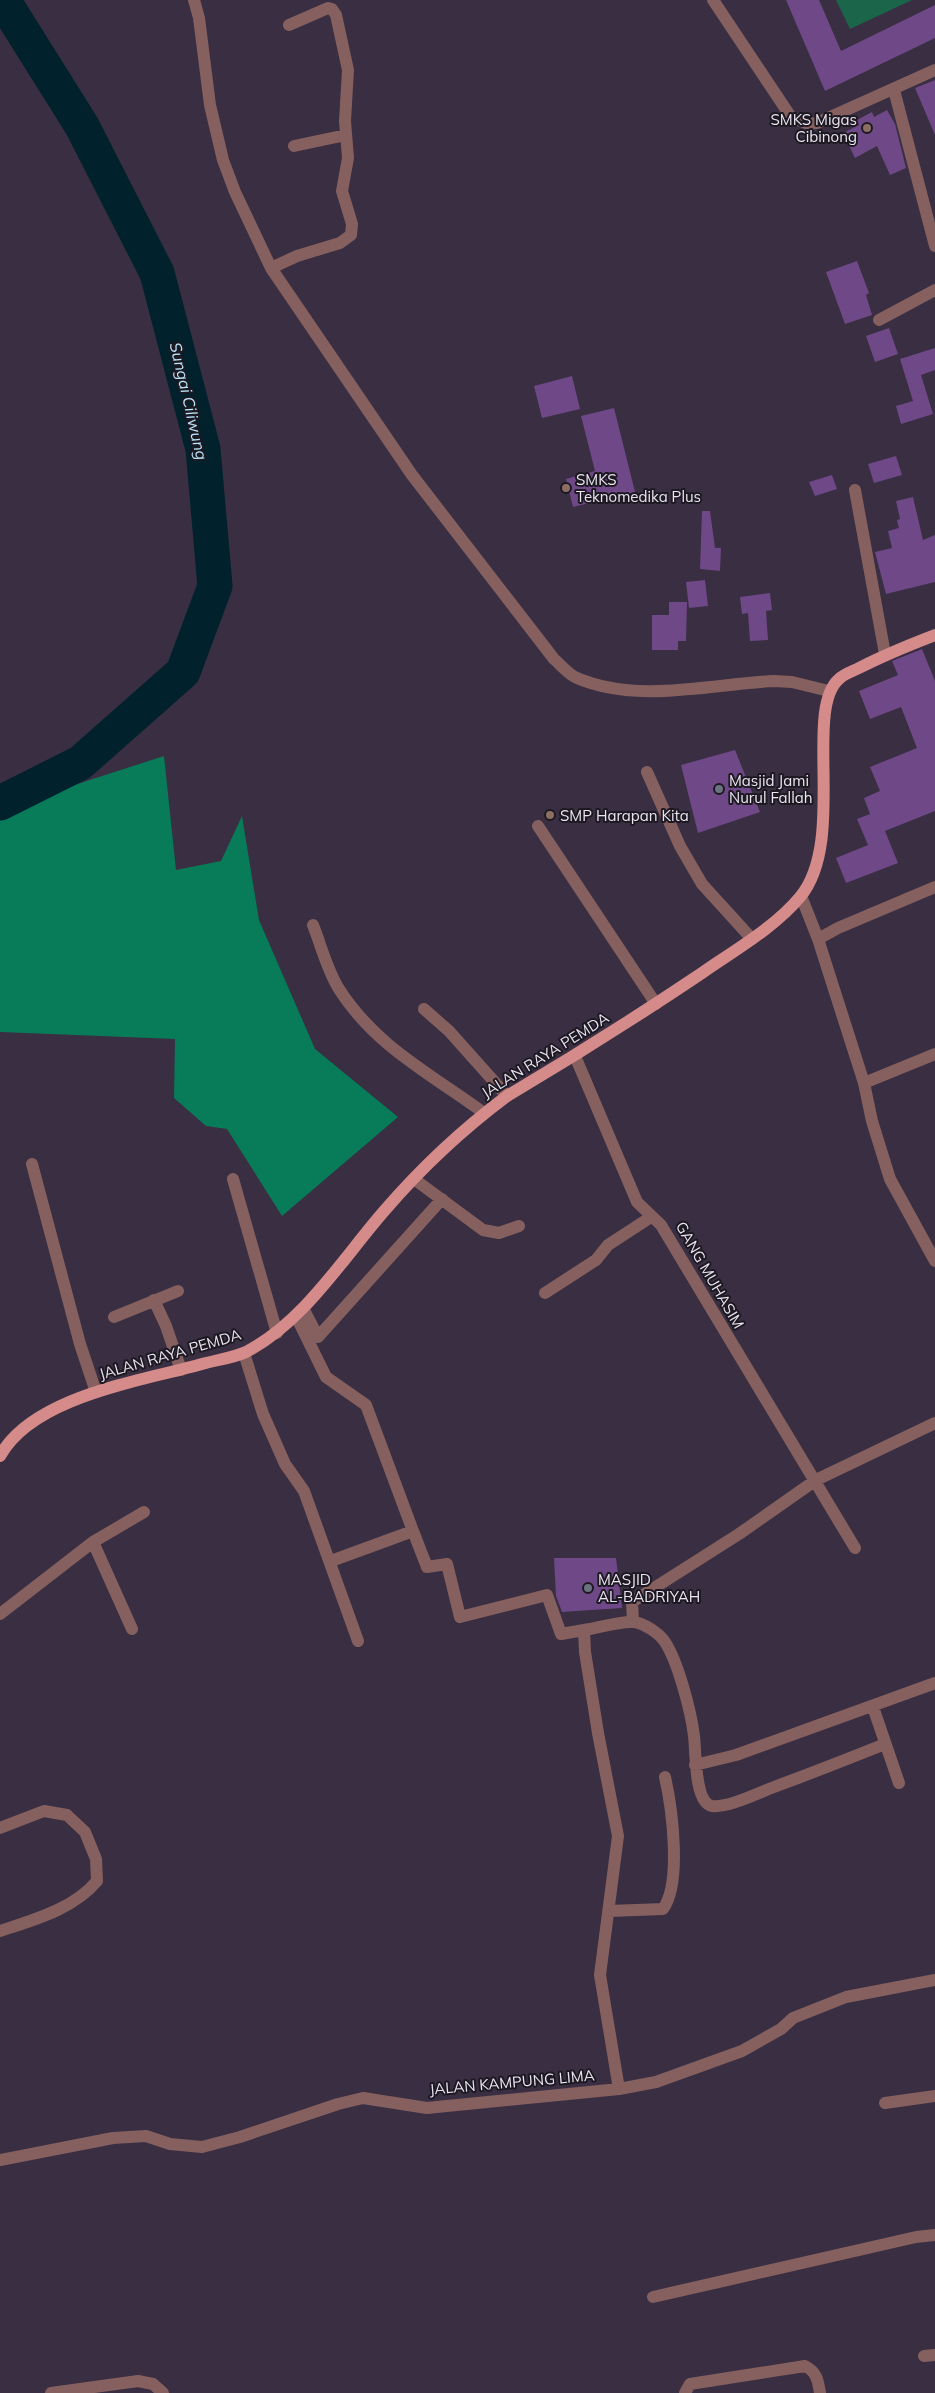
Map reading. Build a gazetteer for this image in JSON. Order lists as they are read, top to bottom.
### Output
{
  "streets": {
    "main road": ["JALAN RAYA PEMDA"],
    "street": ["GANG MUHASIM", "JALAN KAMPUNG LIMA"]
  },
  "crossings": [
    ["JALAN RAYA PEMDA", "GANG MUHASIM"]
  ],
  "water": ["Sungai Ciliwung"],
  "places": [
    "SMKS Migas Cibinong",
    "SMKS Teknomedika Plus",
    "Masjid Jami Nurul Fallah",
    "SMP Harapan Kita",
    "MASJID AL-BADRIYAH"
  ]
}
